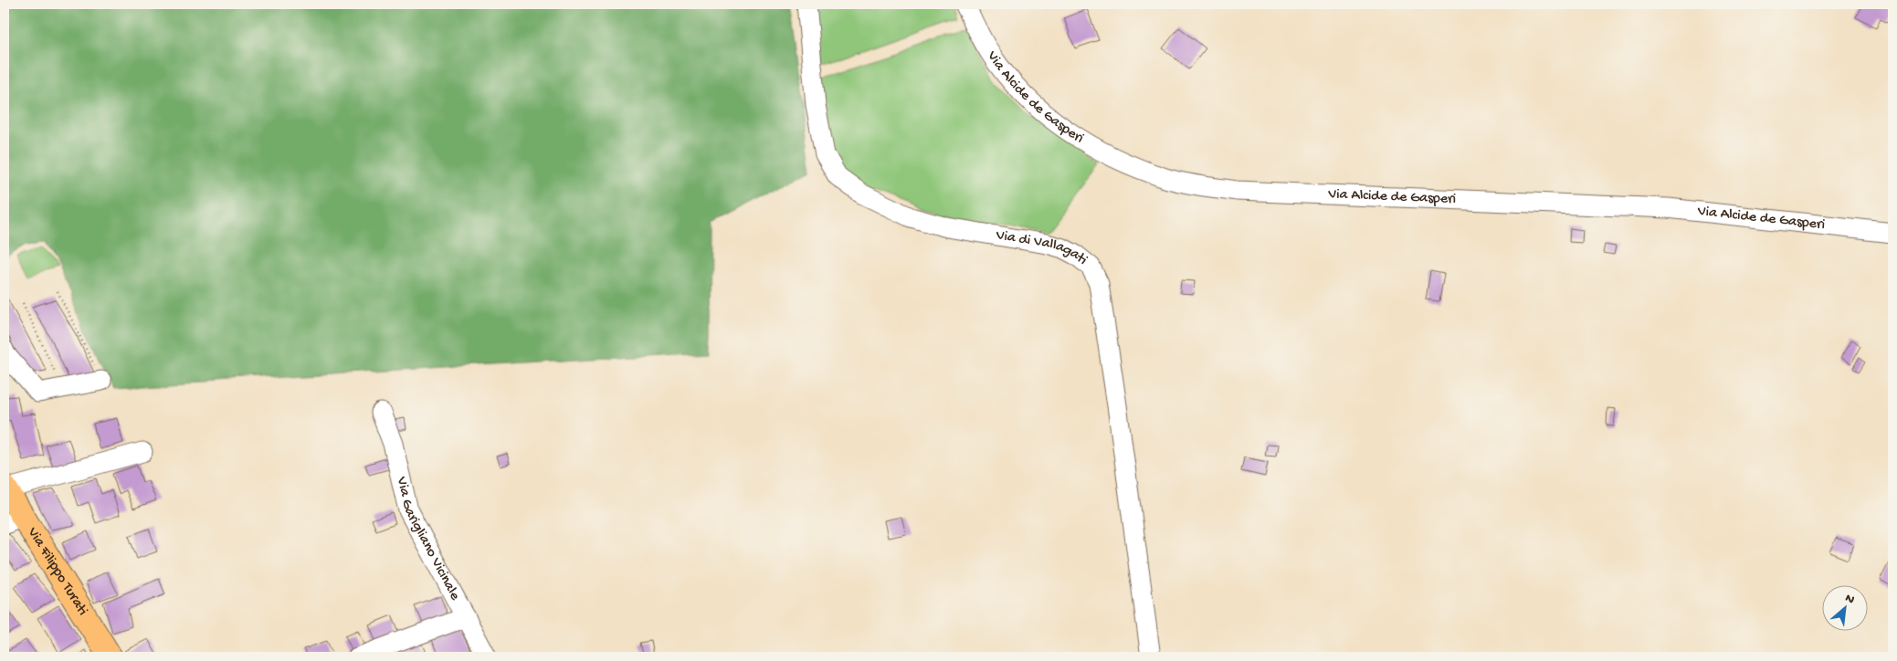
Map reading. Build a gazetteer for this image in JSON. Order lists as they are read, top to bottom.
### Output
{
  "streets": {
    "main road": ["Via Filippo Turati"],
    "street": ["Via Alcide de Gasperi", "Via di Vallagati", "Via Garigliano Vicinale"]
  },
  "north": "top right"
}
